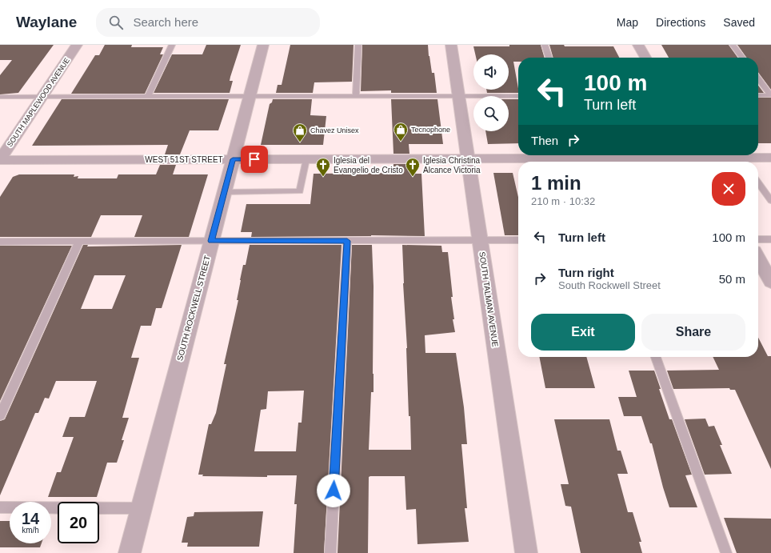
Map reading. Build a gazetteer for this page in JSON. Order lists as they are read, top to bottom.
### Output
{
  "streets": {
    "street": [
      "SOUTH MAPLEWOOD AVENUE",
      "WEST 51ST STREET",
      "SOUTH TALMAN AVENUE",
      "SOUTH ROCKWELL STREET"
    ]
  },
  "crossings": [
    ["SOUTH MAPLEWOOD AVENUE", "WEST 51ST STREET"],
    ["WEST 51ST STREET", "SOUTH TALMAN AVENUE"],
    ["WEST 51ST STREET", "SOUTH ROCKWELL STREET"]
  ],
  "places": {
    "shop": ["Tecnophone", "Chavez Unisex"],
    "church": ["Iglesia del Evangelio de Cristo", "Iglesia Christina Alcance Victoria"]
  },
  "page": {
    "header": "Waylane",
    "search": "Search here",
    "nav": ["Map", "Directions", "Saved"],
    "turn": ["100 m", "Turn left"],
    "then": "Then",
    "heading": ["1 min", "210 m · 10:32"],
    "list": [
      {
        "name": "Turn left",
        "value": "100 m"
      },
      {
        "name": "Turn right",
        "note": "South Rockwell Street",
        "value": "50 m"
      }
    ],
    "buttons": ["Exit", "Share"],
    "speed": "14 km/h",
    "limit": "20"
  }
}
